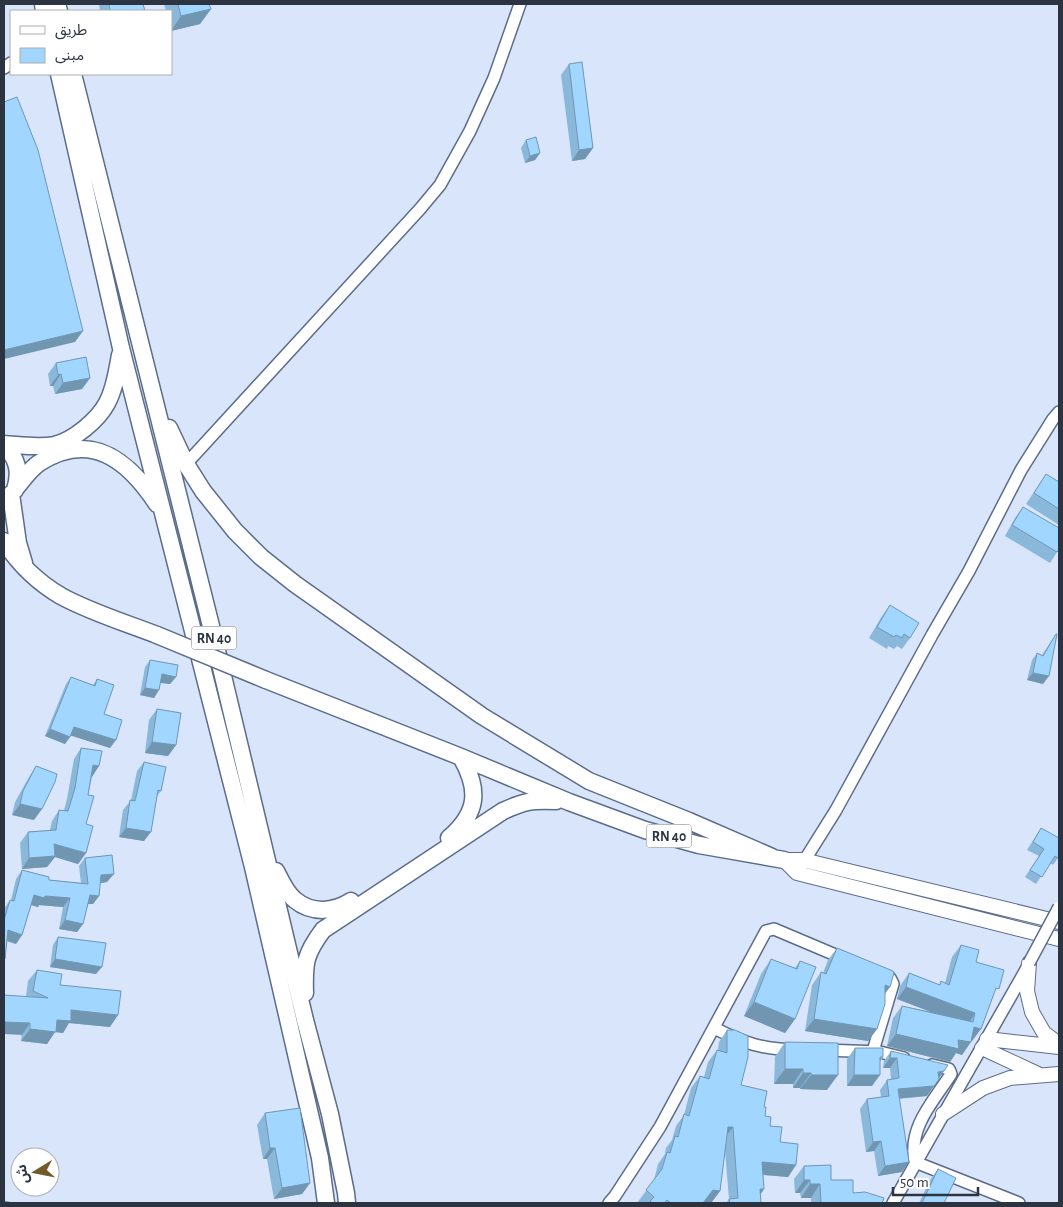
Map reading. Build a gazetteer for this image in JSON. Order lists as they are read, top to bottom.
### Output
{
  "streets": {
    "highway": ["RN 40"]
  },
  "legend": ["طريق", "مبنى"],
  "scale_bar": "50 m",
  "north": "left"
}
